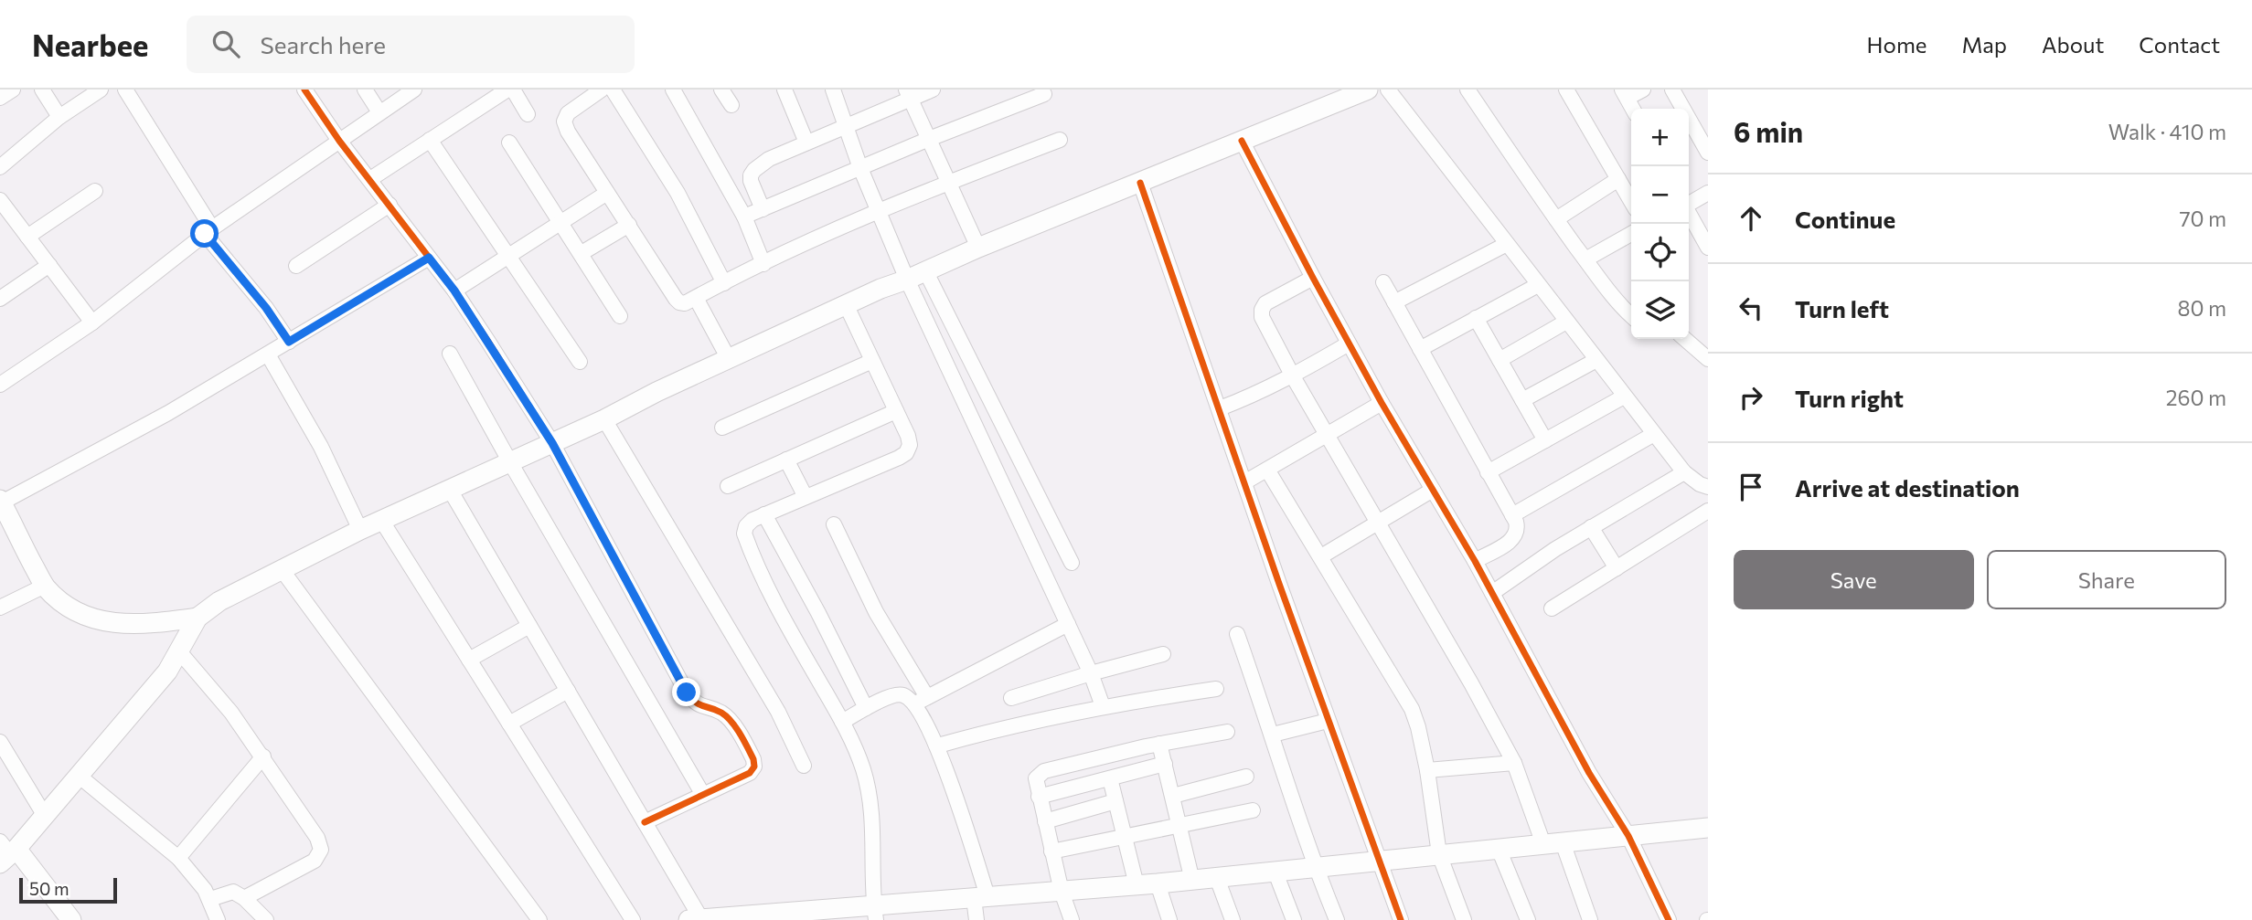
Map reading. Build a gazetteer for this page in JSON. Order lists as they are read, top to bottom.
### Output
{
  "scale_bar": "50 m",
  "page": {
    "header": "Nearbee",
    "search": "Search here",
    "nav": [
      "Home",
      "Map",
      "About",
      "Contact"
    ],
    "heading": ["6 min", "Walk · 410 m"],
    "map_buttons": ["+", "−"],
    "list": [
      ["Continue", "70 m"],
      ["Turn left", "80 m"],
      ["Turn right", "260 m"],
      "Arrive at destination"
    ],
    "buttons": ["Save", "Share"],
    "scale": "50 m"
  }
}
